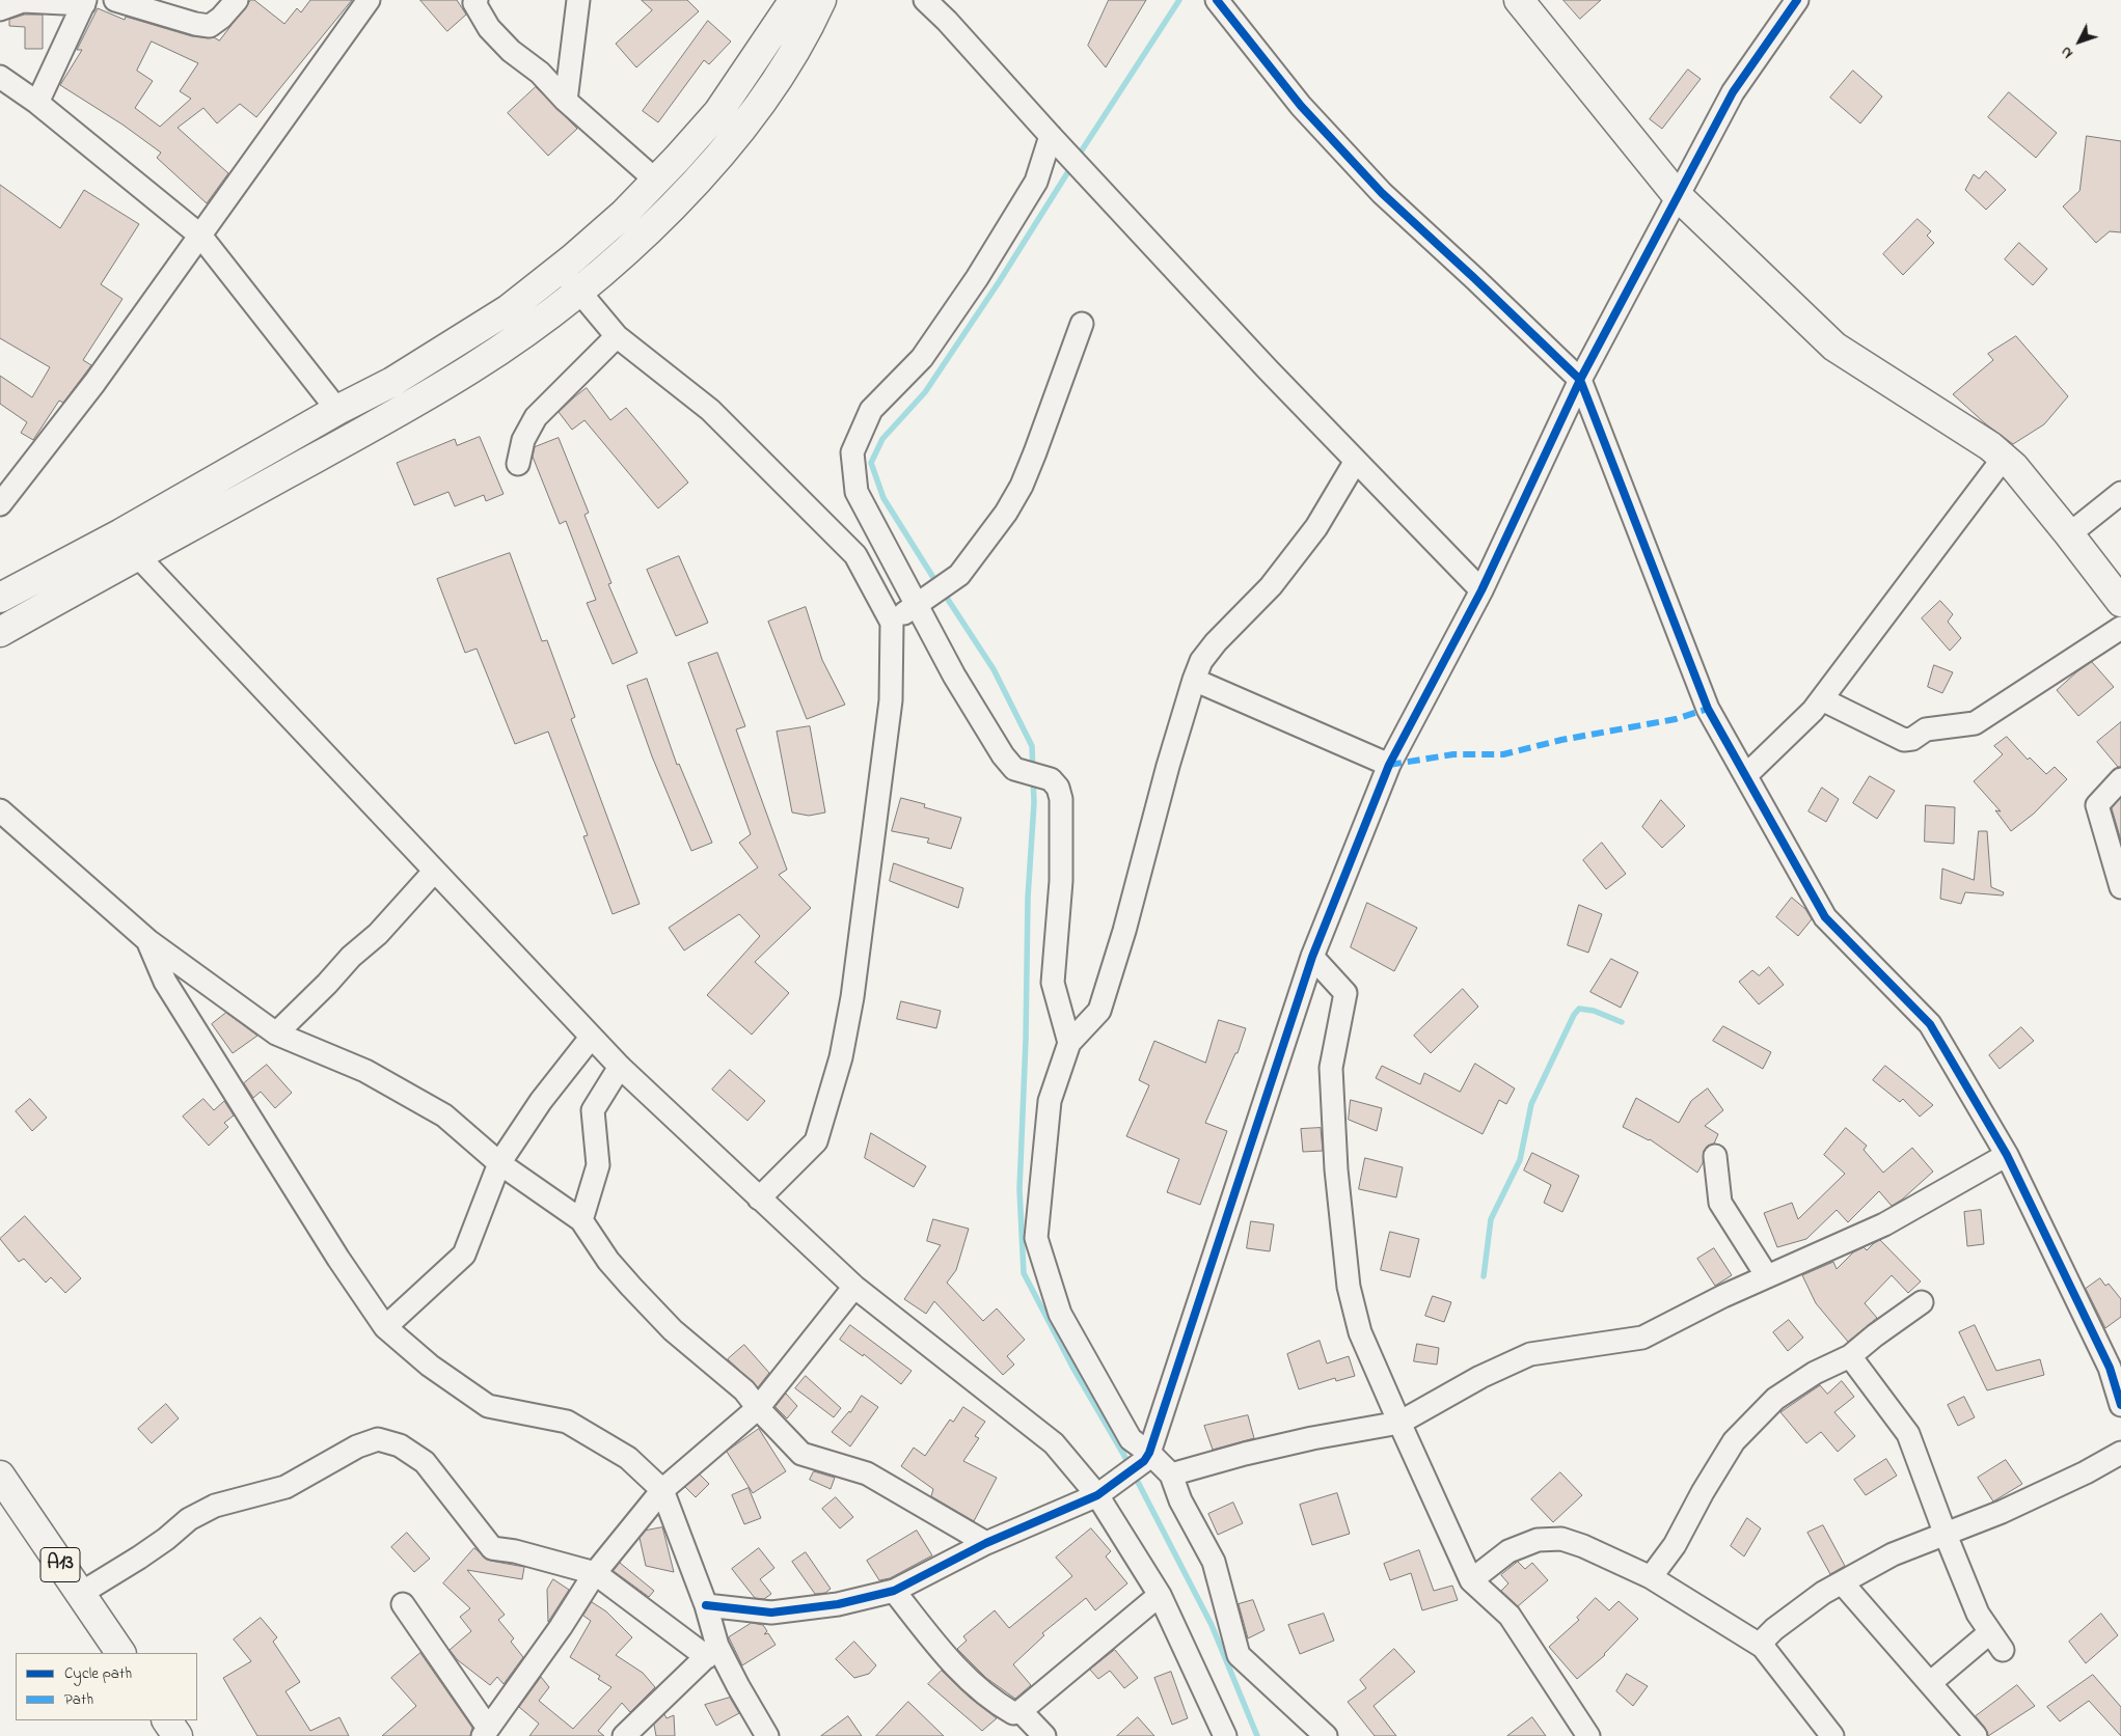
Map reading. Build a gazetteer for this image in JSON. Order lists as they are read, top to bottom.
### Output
{
  "streets": {
    "main road": ["A13"]
  },
  "legend": ["Cycle path", "Path"],
  "north": "bottom left"
}
